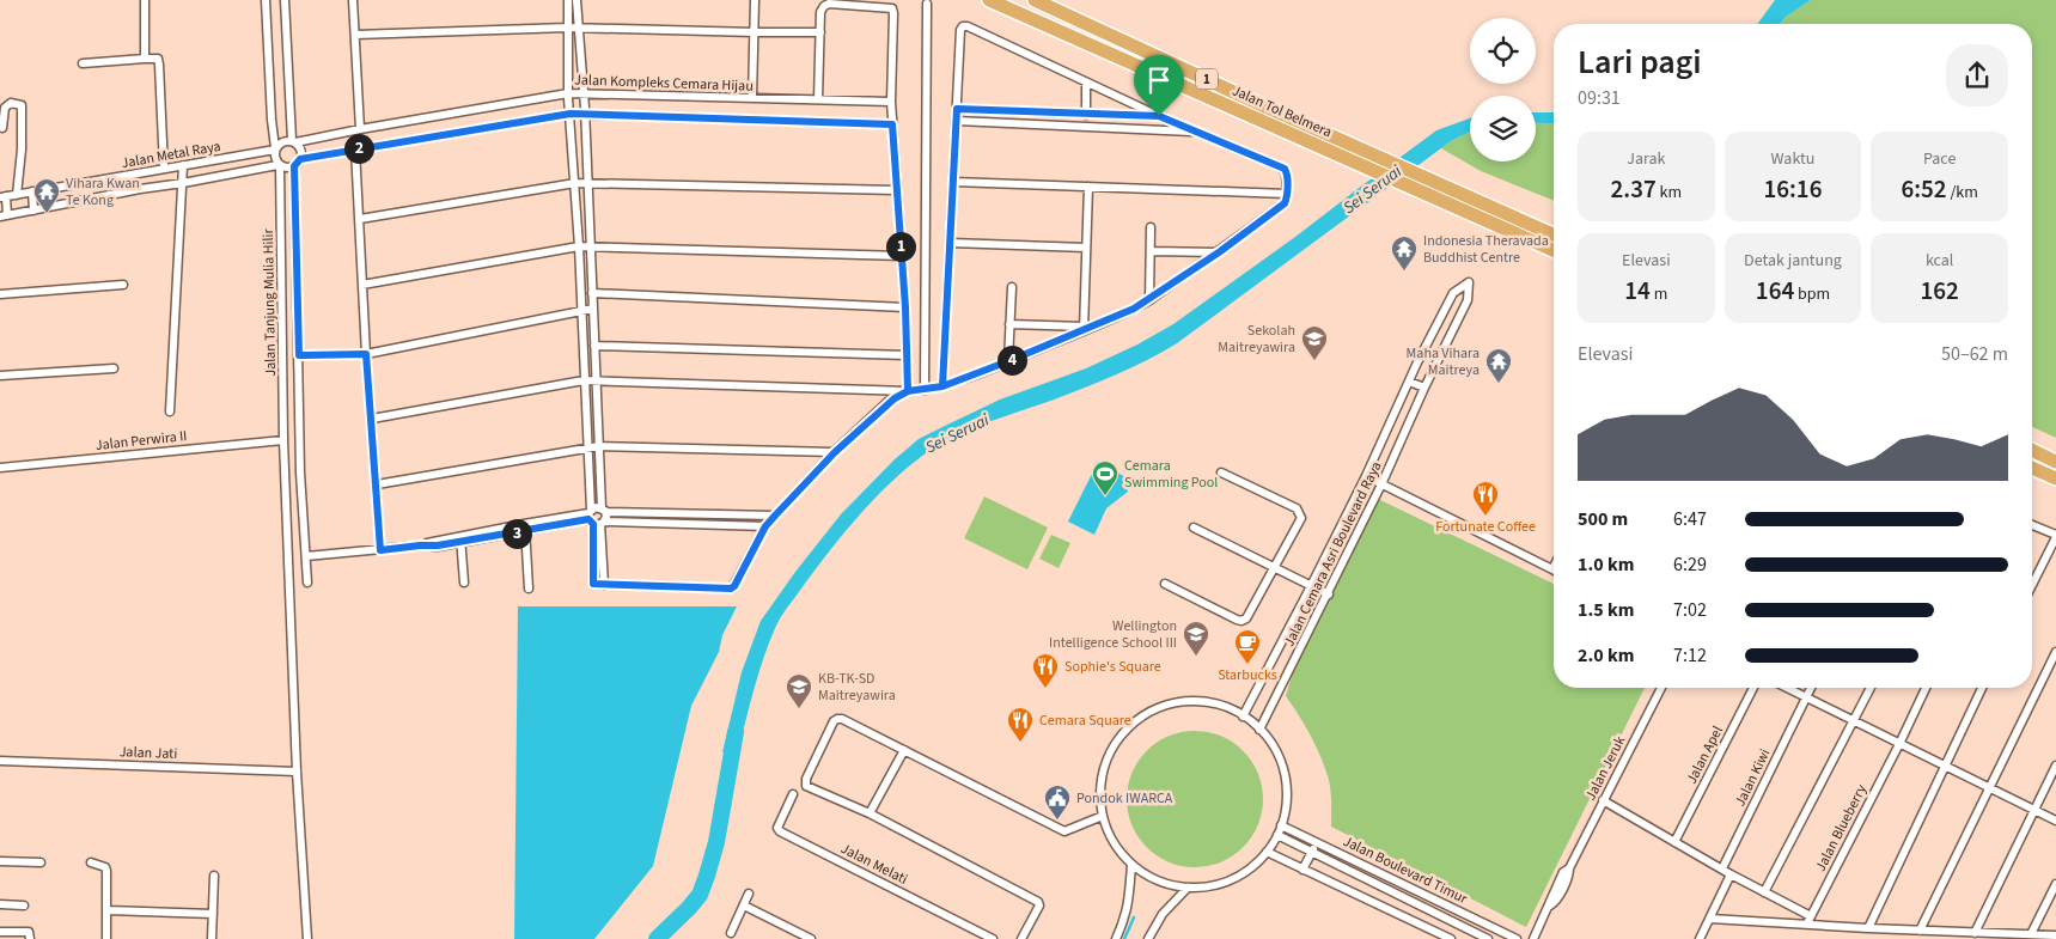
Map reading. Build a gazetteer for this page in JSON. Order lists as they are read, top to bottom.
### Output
{
  "streets": {
    "highway": ["1", "Jalan Tol Belmera"],
    "street": [
      "Jalan Kompleks Cemara Hijau",
      "Jalan Metal Raya",
      "Jalan Tanjung Mulia Hilir",
      "Jalan Perwira II",
      "Jalan Cemara Asri Boulevard Raya",
      "Jalan Jati",
      "Jalan Apel",
      "Jalan Jeruk",
      "Jalan Kiwi",
      "Jalan Blueberry",
      "Jalan Melati",
      "Jalan Boulevard Timur"
    ]
  },
  "crossings": [
    ["Jalan Kompleks Cemara Hijau", "Jalan Metal Raya"],
    ["Jalan Kompleks Cemara Hijau", "Jalan Tanjung Mulia Hilir"],
    ["Jalan Metal Raya", "Jalan Tanjung Mulia Hilir"],
    ["Jalan Tanjung Mulia Hilir", "Jalan Perwira II"],
    ["Jalan Tanjung Mulia Hilir", "Jalan Jati"],
    ["Jalan Cemara Asri Boulevard Raya", "Jalan Boulevard Timur"]
  ],
  "water": ["Sei Seruai"],
  "places": {
    "temple": ["Vihara Kwan Te Kong", "Indonesia Theravada Buddhist Centre", "Maha Vihara Maitreya"],
    "school or university": ["Sekolah Maitreyawira", "Wellington Intelligence School III", "KB-TK-SD Maitreyawira"],
    "sports": ["Cemara Swimming Pool"],
    "restaurant": ["Fortunate Coffee", "Sophie's Square", "Cemara Square"],
    "cafe": ["Starbucks"],
    "public building": ["Pondok IWARCA"]
  },
  "page": {
    "heading": ["Lari pagi", "09:31"],
    "stats": [
      ["Jarak", "2.37 km"],
      ["Waktu", "16:16"],
      ["Pace", "6:52 /km"],
      ["Elevasi", "14 m"],
      ["Detak jantung", "164 bpm"],
      ["kcal", "162"]
    ],
    "pins": [
      "2",
      "1",
      "4",
      "3"
    ],
    "chart": ["Elevasi", "50–62 m"],
    "list": [
      {
        "name": "500 m",
        "note": "6:47"
      },
      {
        "name": "1.0 km",
        "note": "6:29"
      },
      {
        "name": "1.5 km",
        "note": "7:02"
      },
      {
        "name": "2.0 km",
        "note": "7:12"
      }
    ]
  }
}
